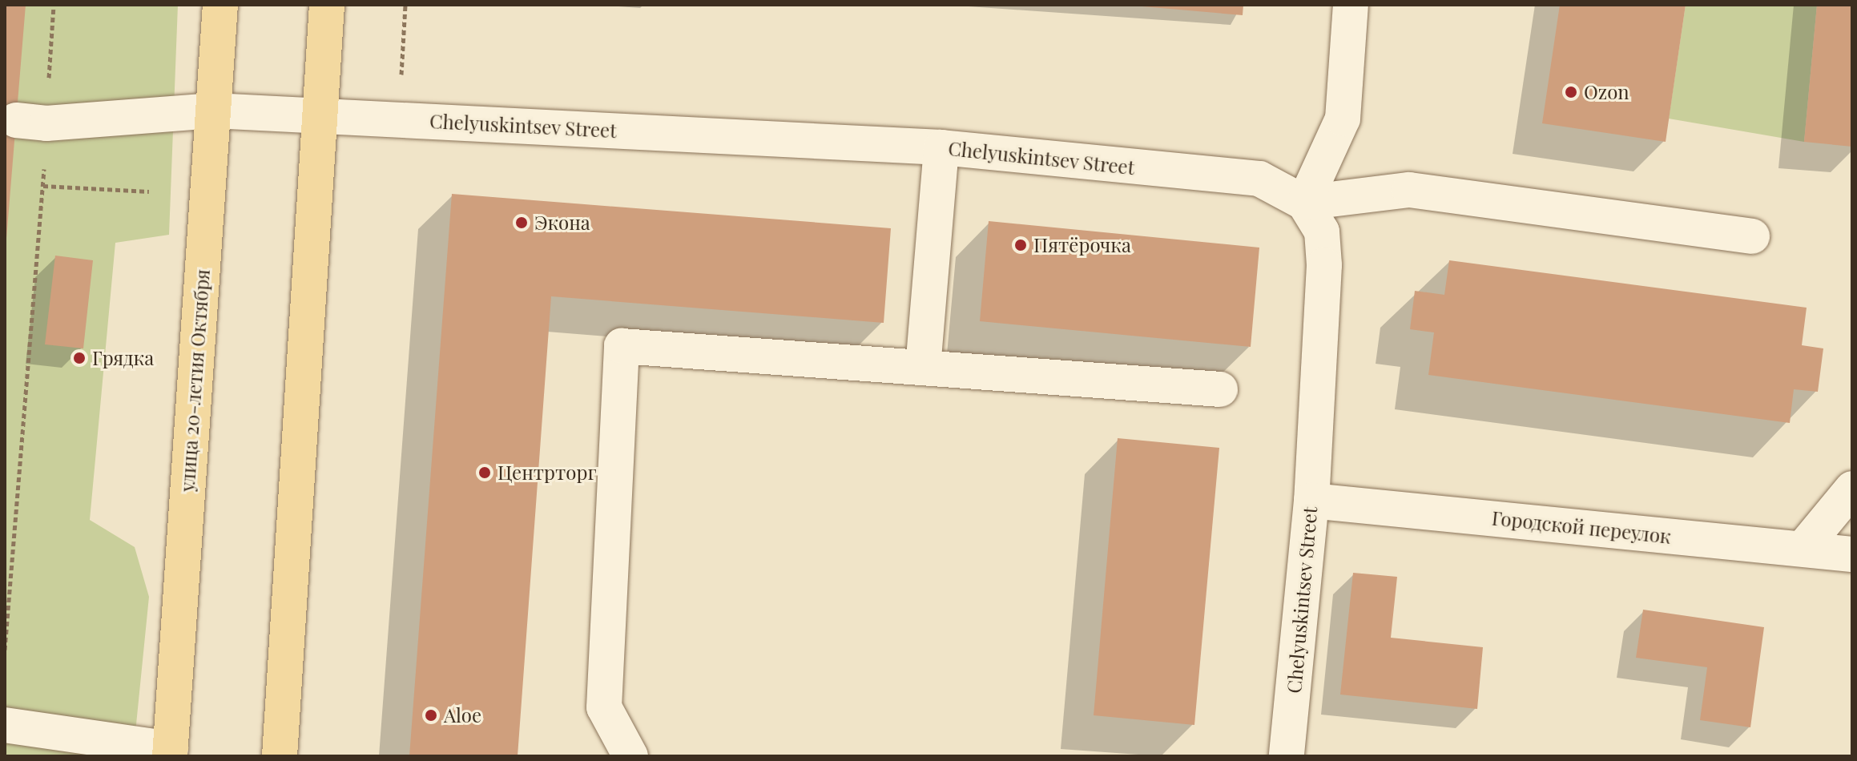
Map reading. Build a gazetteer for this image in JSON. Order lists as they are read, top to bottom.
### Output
{
  "streets": {
    "main road": ["улица 20-летия Октября"],
    "street": ["Chelyuskintsev Street", "Городской переулок"]
  },
  "crossings": [
    ["Chelyuskintsev Street", "улица 20-летия Октября"],
    ["Chelyuskintsev Street", "Городской переулок"]
  ],
  "places": [
    "Ozon",
    "Экона",
    "Пятёрочка",
    "Грядка",
    "Центрторг",
    "Aloe"
  ]
}
